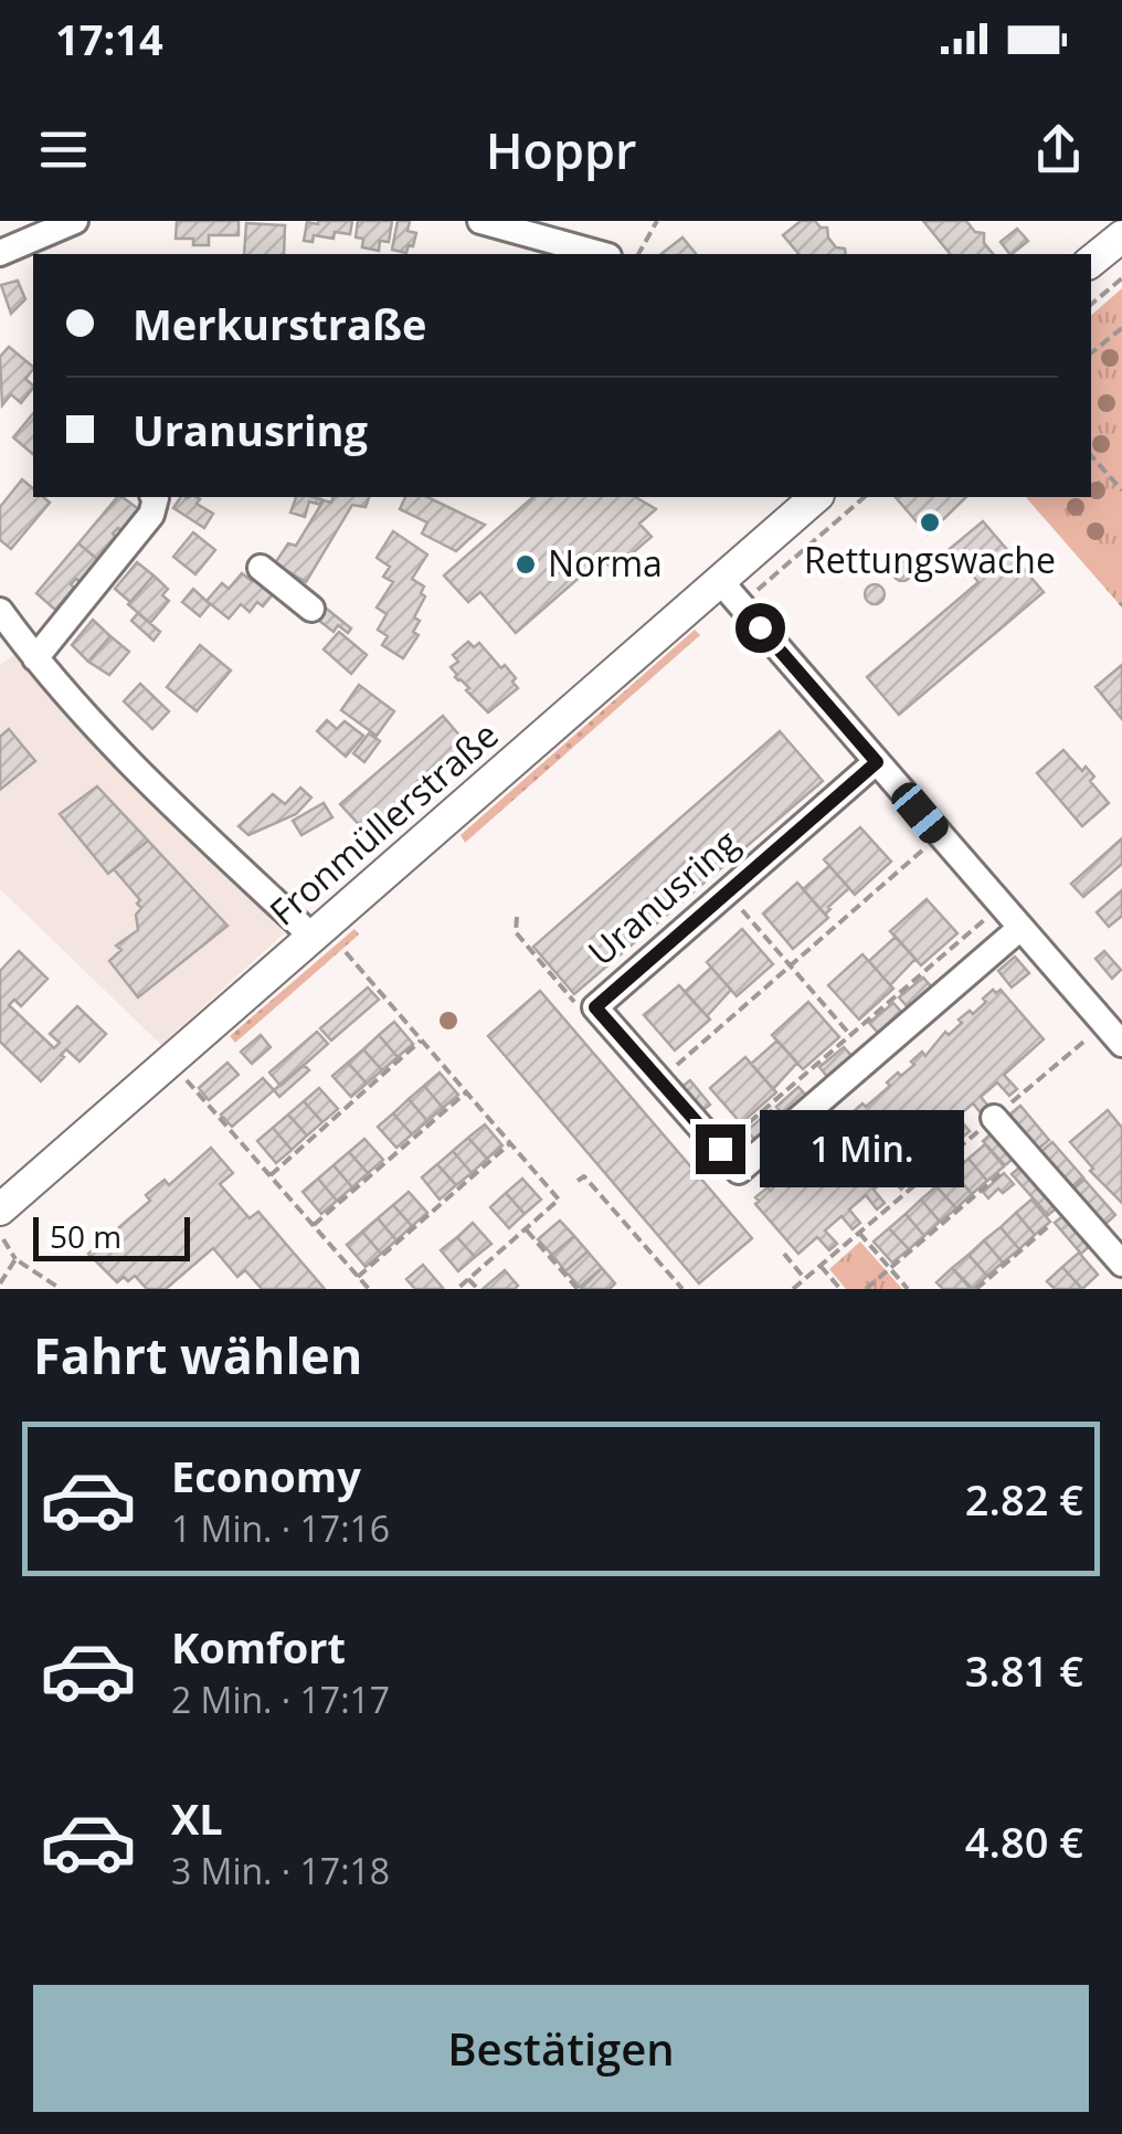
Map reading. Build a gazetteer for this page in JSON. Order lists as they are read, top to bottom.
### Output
{
  "streets": {
    "main road": ["Fronmüllerstraße"],
    "street": ["Uranusring"]
  },
  "places": ["Rettungswache", "Norma"],
  "scale_bar": "50 m",
  "page": {
    "status": "17:14",
    "header": "Hoppr",
    "banner": ["Merkurstraße", "Uranusring"],
    "bubble": "1 Min.",
    "scale": "50 m",
    "heading": "Fahrt wählen",
    "list": [
      {
        "name": "Economy",
        "note": "1 Min. · 17:16",
        "value": "2.82 €"
      },
      {
        "name": "Komfort",
        "note": "2 Min. · 17:17",
        "value": "3.81 €"
      },
      {
        "name": "XL",
        "note": "3 Min. · 17:18",
        "value": "4.80 €"
      }
    ],
    "buttons": "Bestätigen"
  }
}
